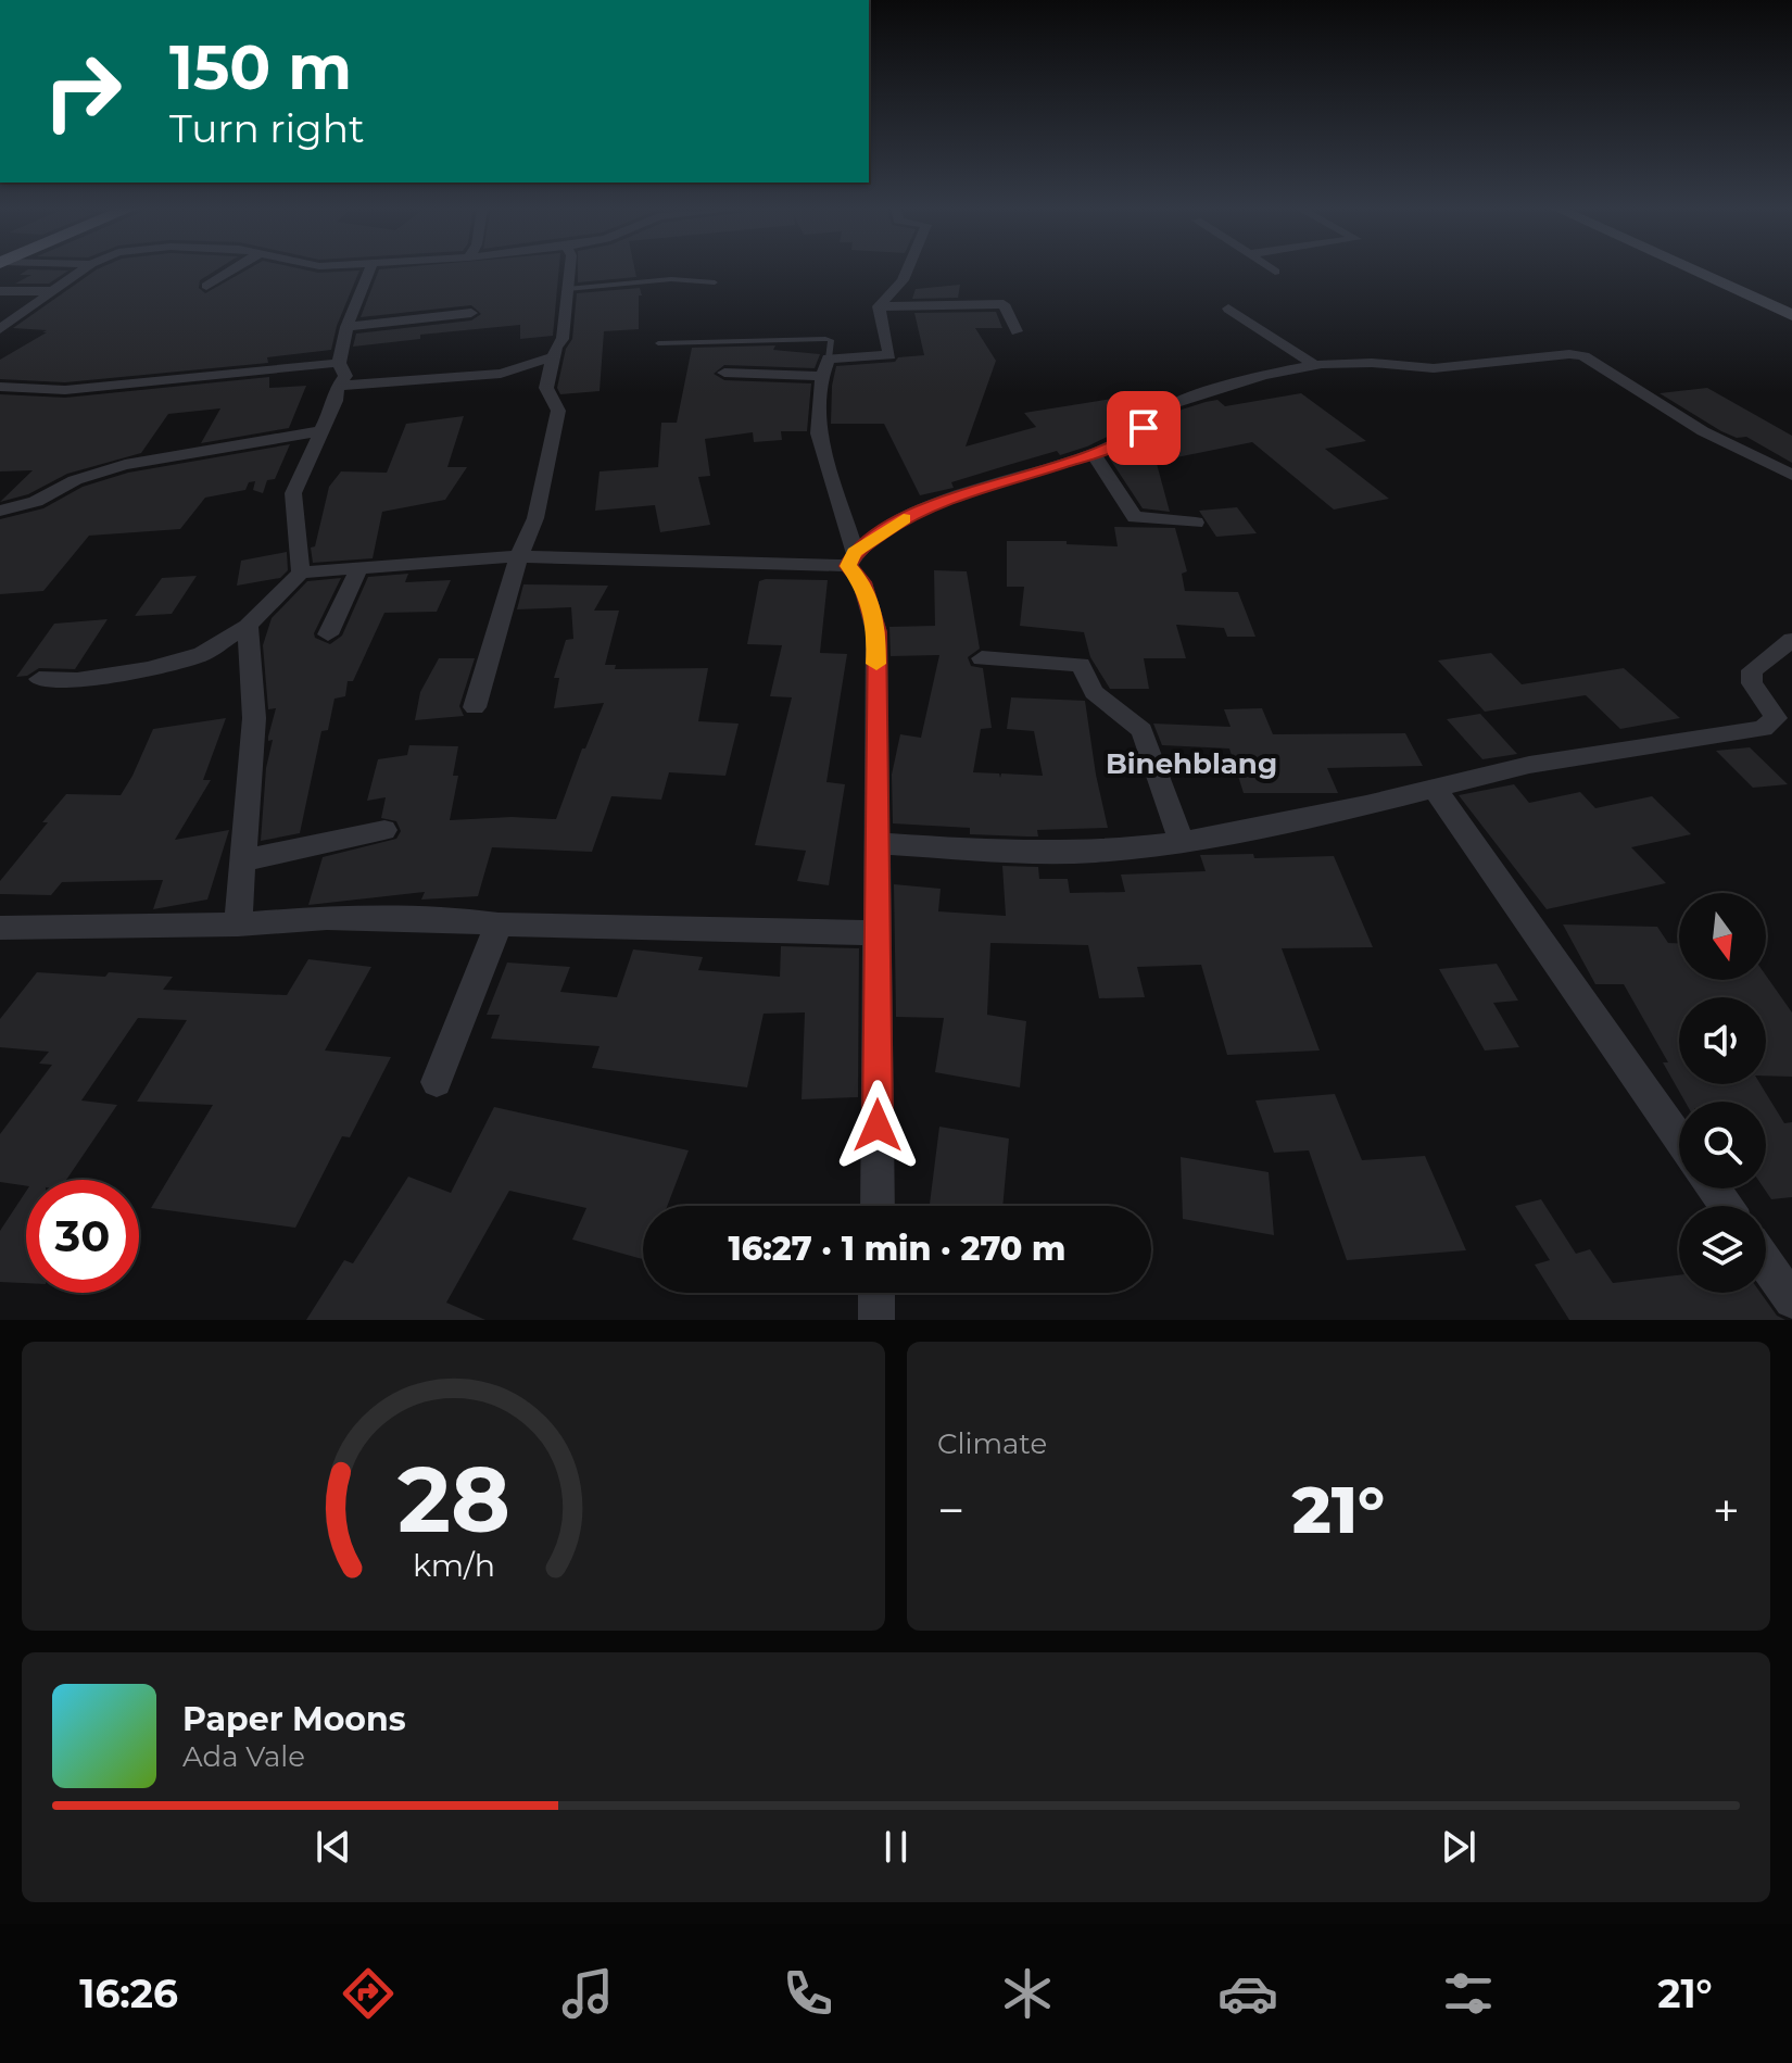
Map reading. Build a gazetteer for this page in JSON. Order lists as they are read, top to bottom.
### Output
{
  "districts": ["Binehblang"],
  "north": "bottom",
  "page": {
    "turn": ["150 m", "Turn right"],
    "limit": "30",
    "trip": "16:27 · 1 min · 270 m",
    "tile": "Climate",
    "heat": ["−", "21°", "+"],
    "song": ["Paper Moons", "Ada Vale"],
    "tabs": ["16:26", "21°"],
    "gauge": ["28", "km/h"]
  }
}
